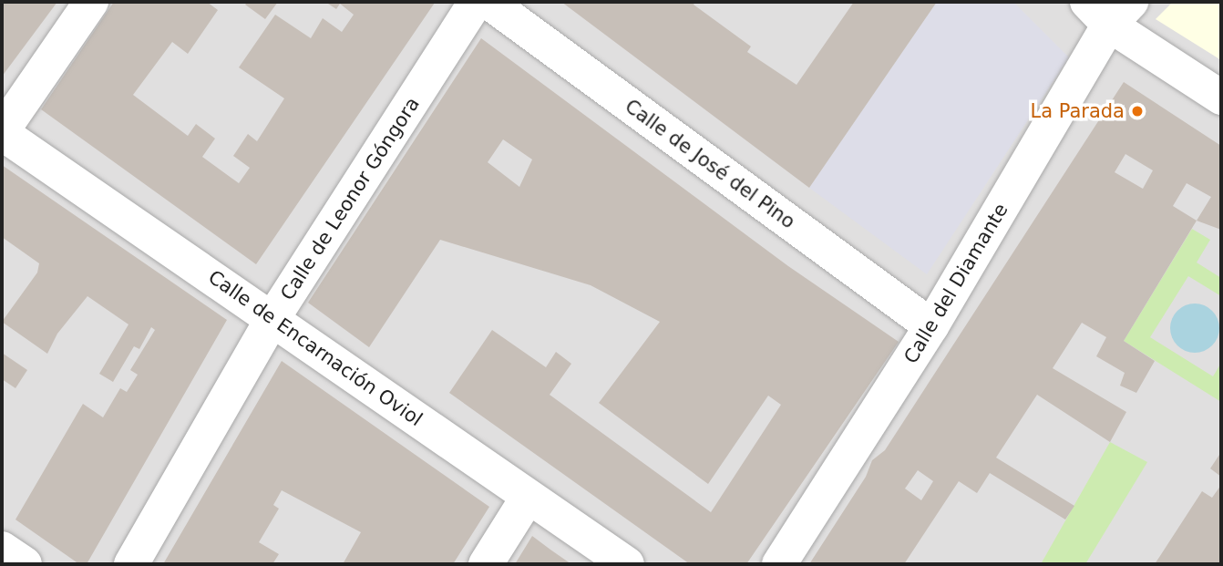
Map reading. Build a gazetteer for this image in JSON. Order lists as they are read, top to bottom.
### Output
{
  "streets": {
    "street": [
      "Calle de José del Pino",
      "Calle de Leonor Góngora",
      "Calle del Diamante",
      "Calle de Encarnación Oviol"
    ]
  },
  "crossings": [
    ["Calle de José del Pino", "Calle del Diamante"],
    ["Calle de Leonor Góngora", "Calle de Encarnación Oviol"]
  ],
  "places": ["La Parada"]
}
